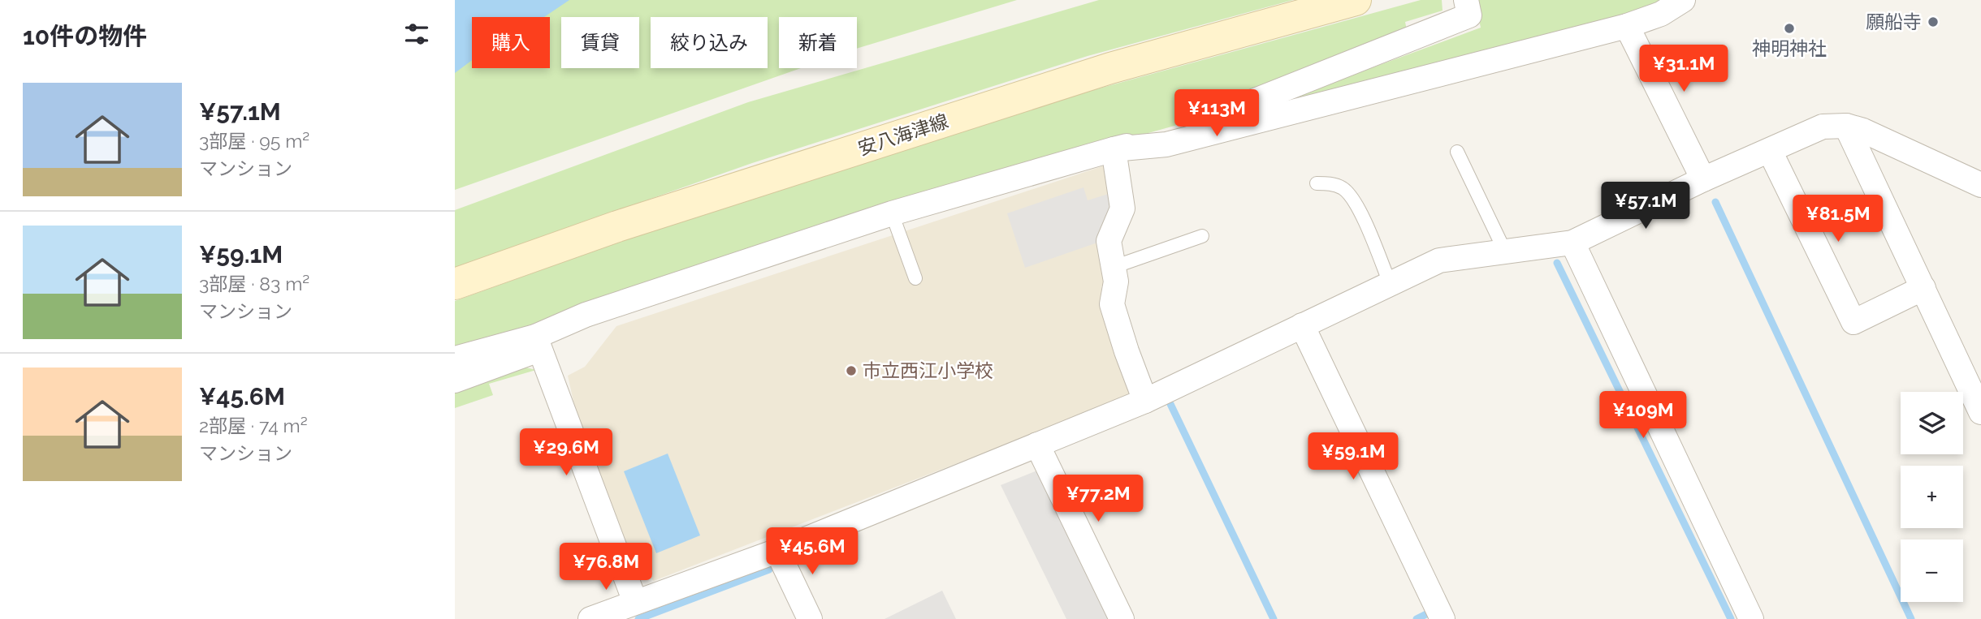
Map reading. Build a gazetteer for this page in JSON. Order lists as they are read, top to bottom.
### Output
{
  "streets": {
    "main road": ["安八海津線"]
  },
  "places": ["願船寺", "神明神社", "市立西江小学校"],
  "page": {
    "heading": "10件の物件",
    "chip": [
      "購入",
      "賃貸",
      "絞り込み",
      "新着"
    ],
    "price": [
      "¥31.1M",
      "¥113M",
      "¥57.1M",
      "¥81.5M",
      "¥109M",
      "¥29.6M",
      "¥59.1M",
      "¥77.2M",
      "¥45.6M",
      "¥76.8M"
    ],
    "list": [
      {
        "name": "¥57.1M",
        "note": "3部屋 · 95 m² · マンション"
      },
      {
        "name": "¥59.1M",
        "note": "3部屋 · 83 m² · マンション"
      },
      {
        "name": "¥45.6M",
        "note": "2部屋 · 74 m² · マンション"
      }
    ],
    "map_buttons": ["+", "−"]
  }
}
